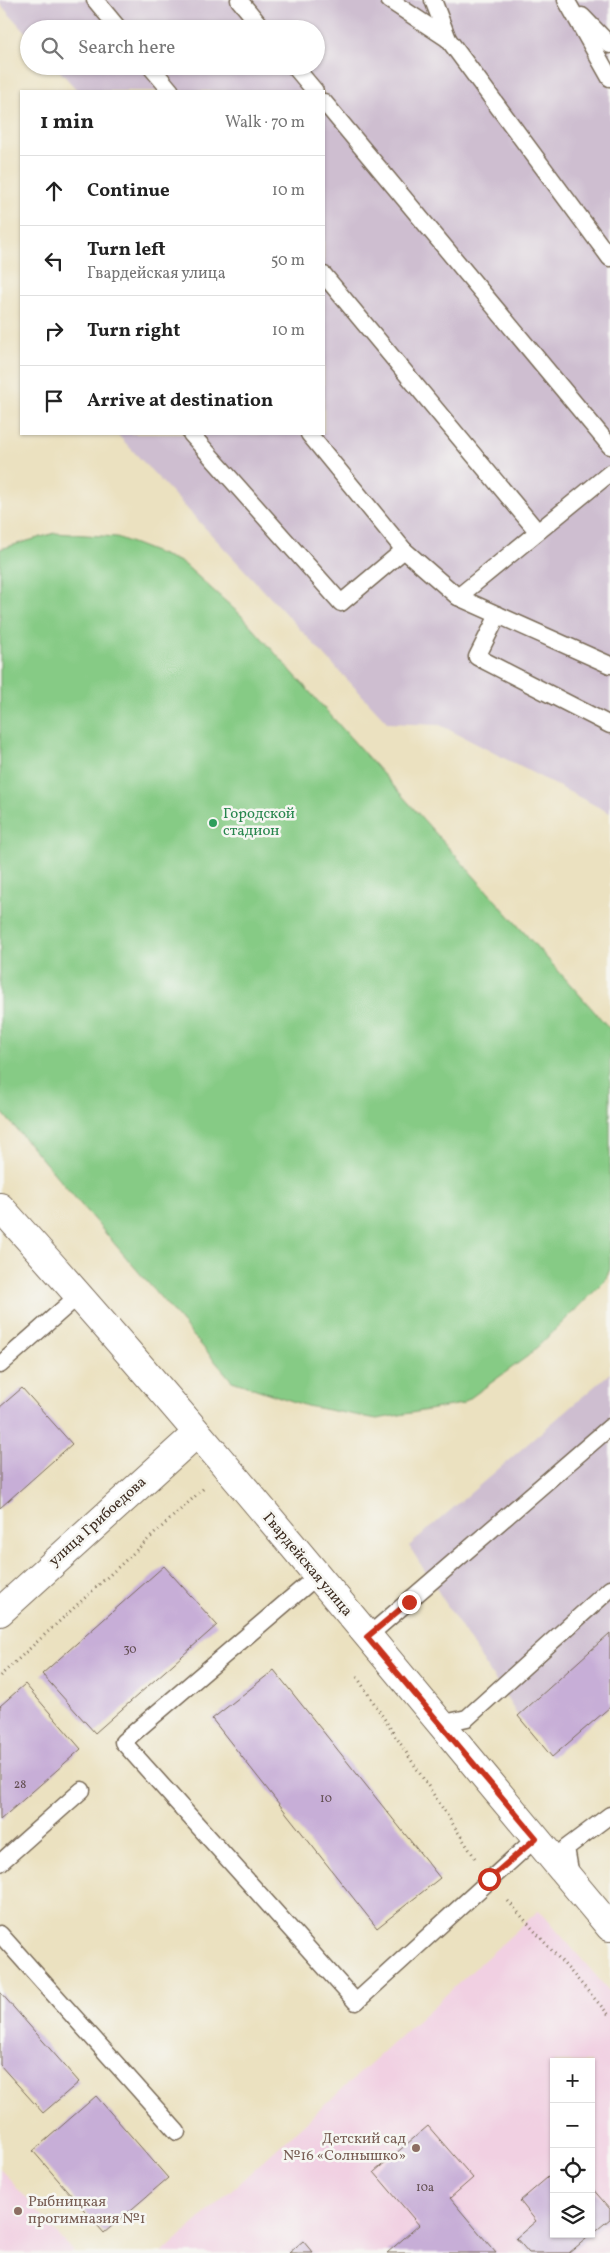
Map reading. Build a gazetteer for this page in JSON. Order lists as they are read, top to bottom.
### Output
{
  "streets": {
    "street": ["улица Грибоедова", "Гвардейская улица"]
  },
  "crossings": [
    ["улица Грибоедова", "Гвардейская улица"]
  ],
  "places": ["Городской стадион", "Детский сад №16 «Солнышко»", "Рыбницкая прогимназия №1"],
  "house_numbers": [
    "30",
    "28",
    "10",
    "10а"
  ],
  "page": {
    "search": "Search here",
    "heading": ["1 min", "Walk · 70 m"],
    "list": [
      ["Continue", "10 m"],
      ["Turn left", "Гвардейская улица", "50 m"],
      ["Turn right", "10 m"],
      "Arrive at destination"
    ],
    "map_buttons": ["+", "−"]
  }
}
